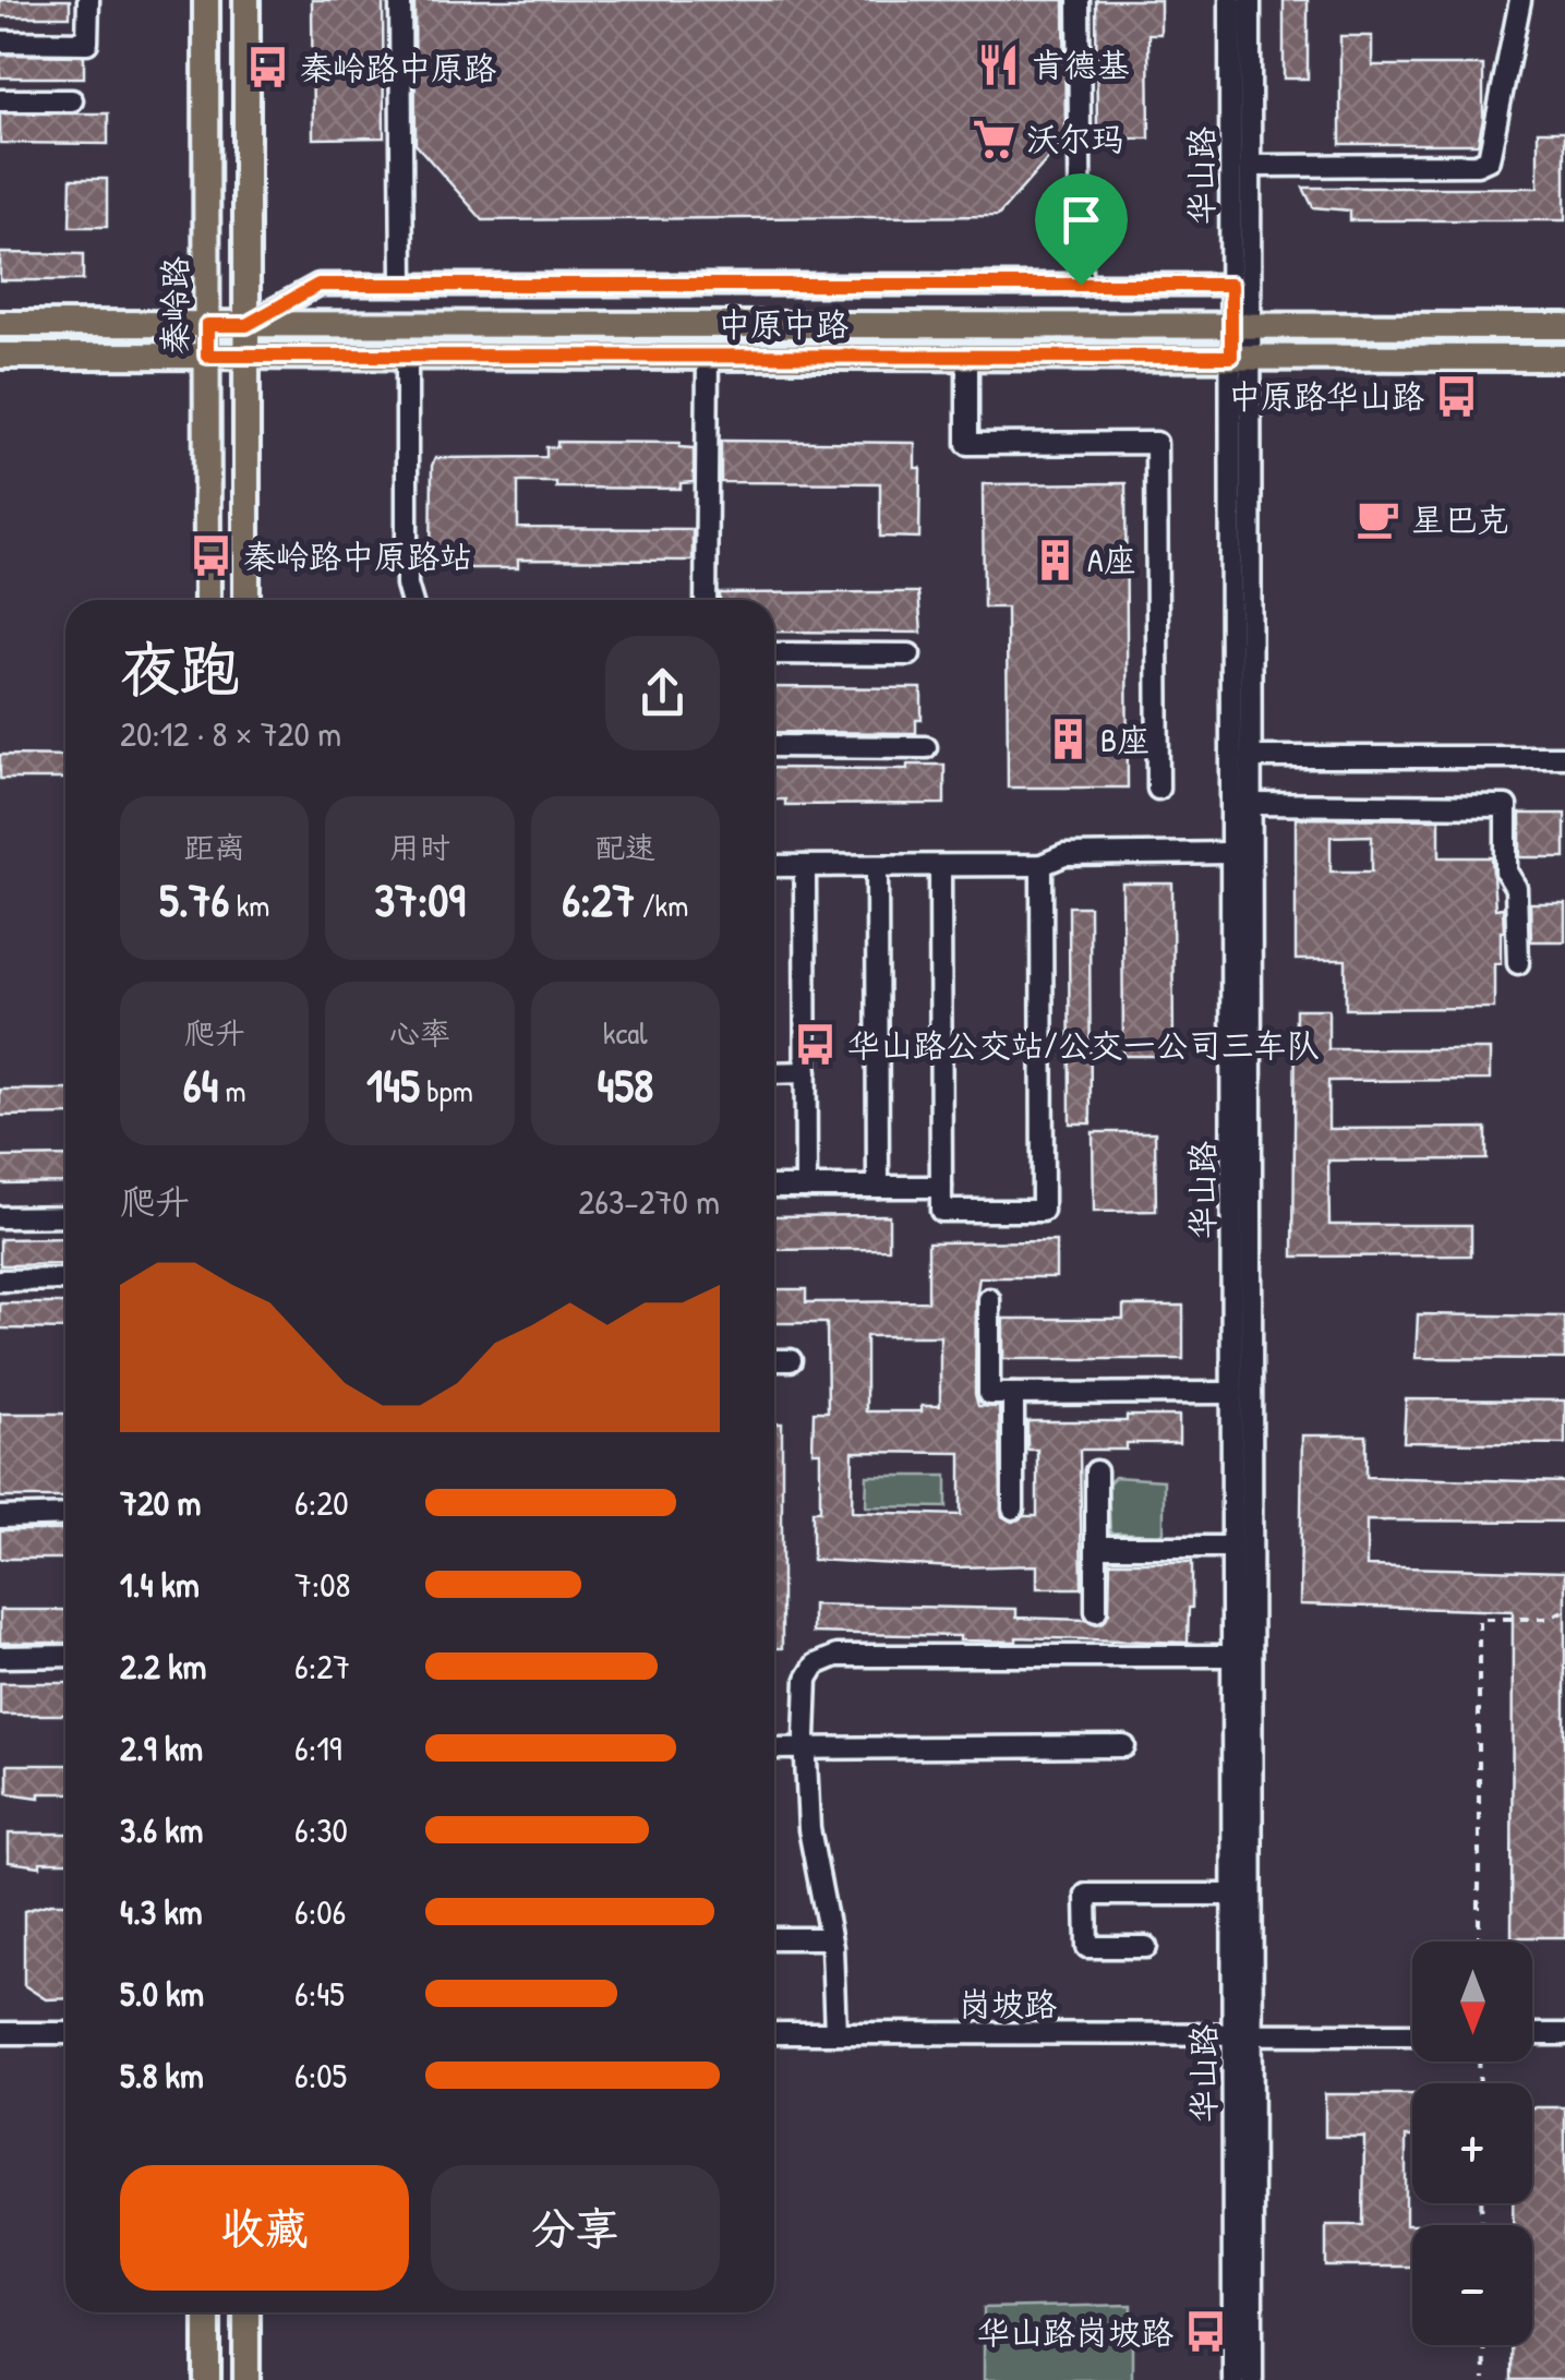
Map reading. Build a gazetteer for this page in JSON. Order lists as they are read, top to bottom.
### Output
{
  "streets": {
    "main road": ["秦岭路", "中原中路"],
    "street": ["华山路", "岗坡路"]
  },
  "crossings": [
    ["华山路", "中原中路"],
    ["华山路", "岗坡路"],
    ["秦岭路", "中原中路"]
  ],
  "places": {
    "restaurant": ["肯德基"],
    "bus stop": [
      "秦岭路中原路",
      "中原路华山路",
      "秦岭路中原路站",
      "华山路公交站/公交一公司三车队",
      "华山路岗坡路"
    ],
    "supermarket": ["沃尔玛"],
    "cafe": ["星巴克"],
    "building": ["A座", "B座"]
  },
  "north": "bottom",
  "page": {
    "heading": ["夜跑", "20:12 · 8 × 720 m"],
    "stats": [
      ["距离", "5.76 km"],
      ["用时", "37:09"],
      ["配速", "6:27 /km"],
      ["爬升", "64 m"],
      ["心率", "145 bpm"],
      ["kcal", "458"]
    ],
    "chart": ["爬升", "263–270 m"],
    "list": [
      {
        "name": "720 m",
        "note": "6:20"
      },
      {
        "name": "1.4 km",
        "note": "7:08"
      },
      {
        "name": "2.2 km",
        "note": "6:27"
      },
      {
        "name": "2.9 km",
        "note": "6:19"
      },
      {
        "name": "3.6 km",
        "note": "6:30"
      },
      {
        "name": "4.3 km",
        "note": "6:06"
      },
      {
        "name": "5.0 km",
        "note": "6:45"
      },
      {
        "name": "5.8 km",
        "note": "6:05"
      }
    ],
    "map_buttons": ["+", "−"],
    "buttons": ["收藏", "分享"]
  }
}
